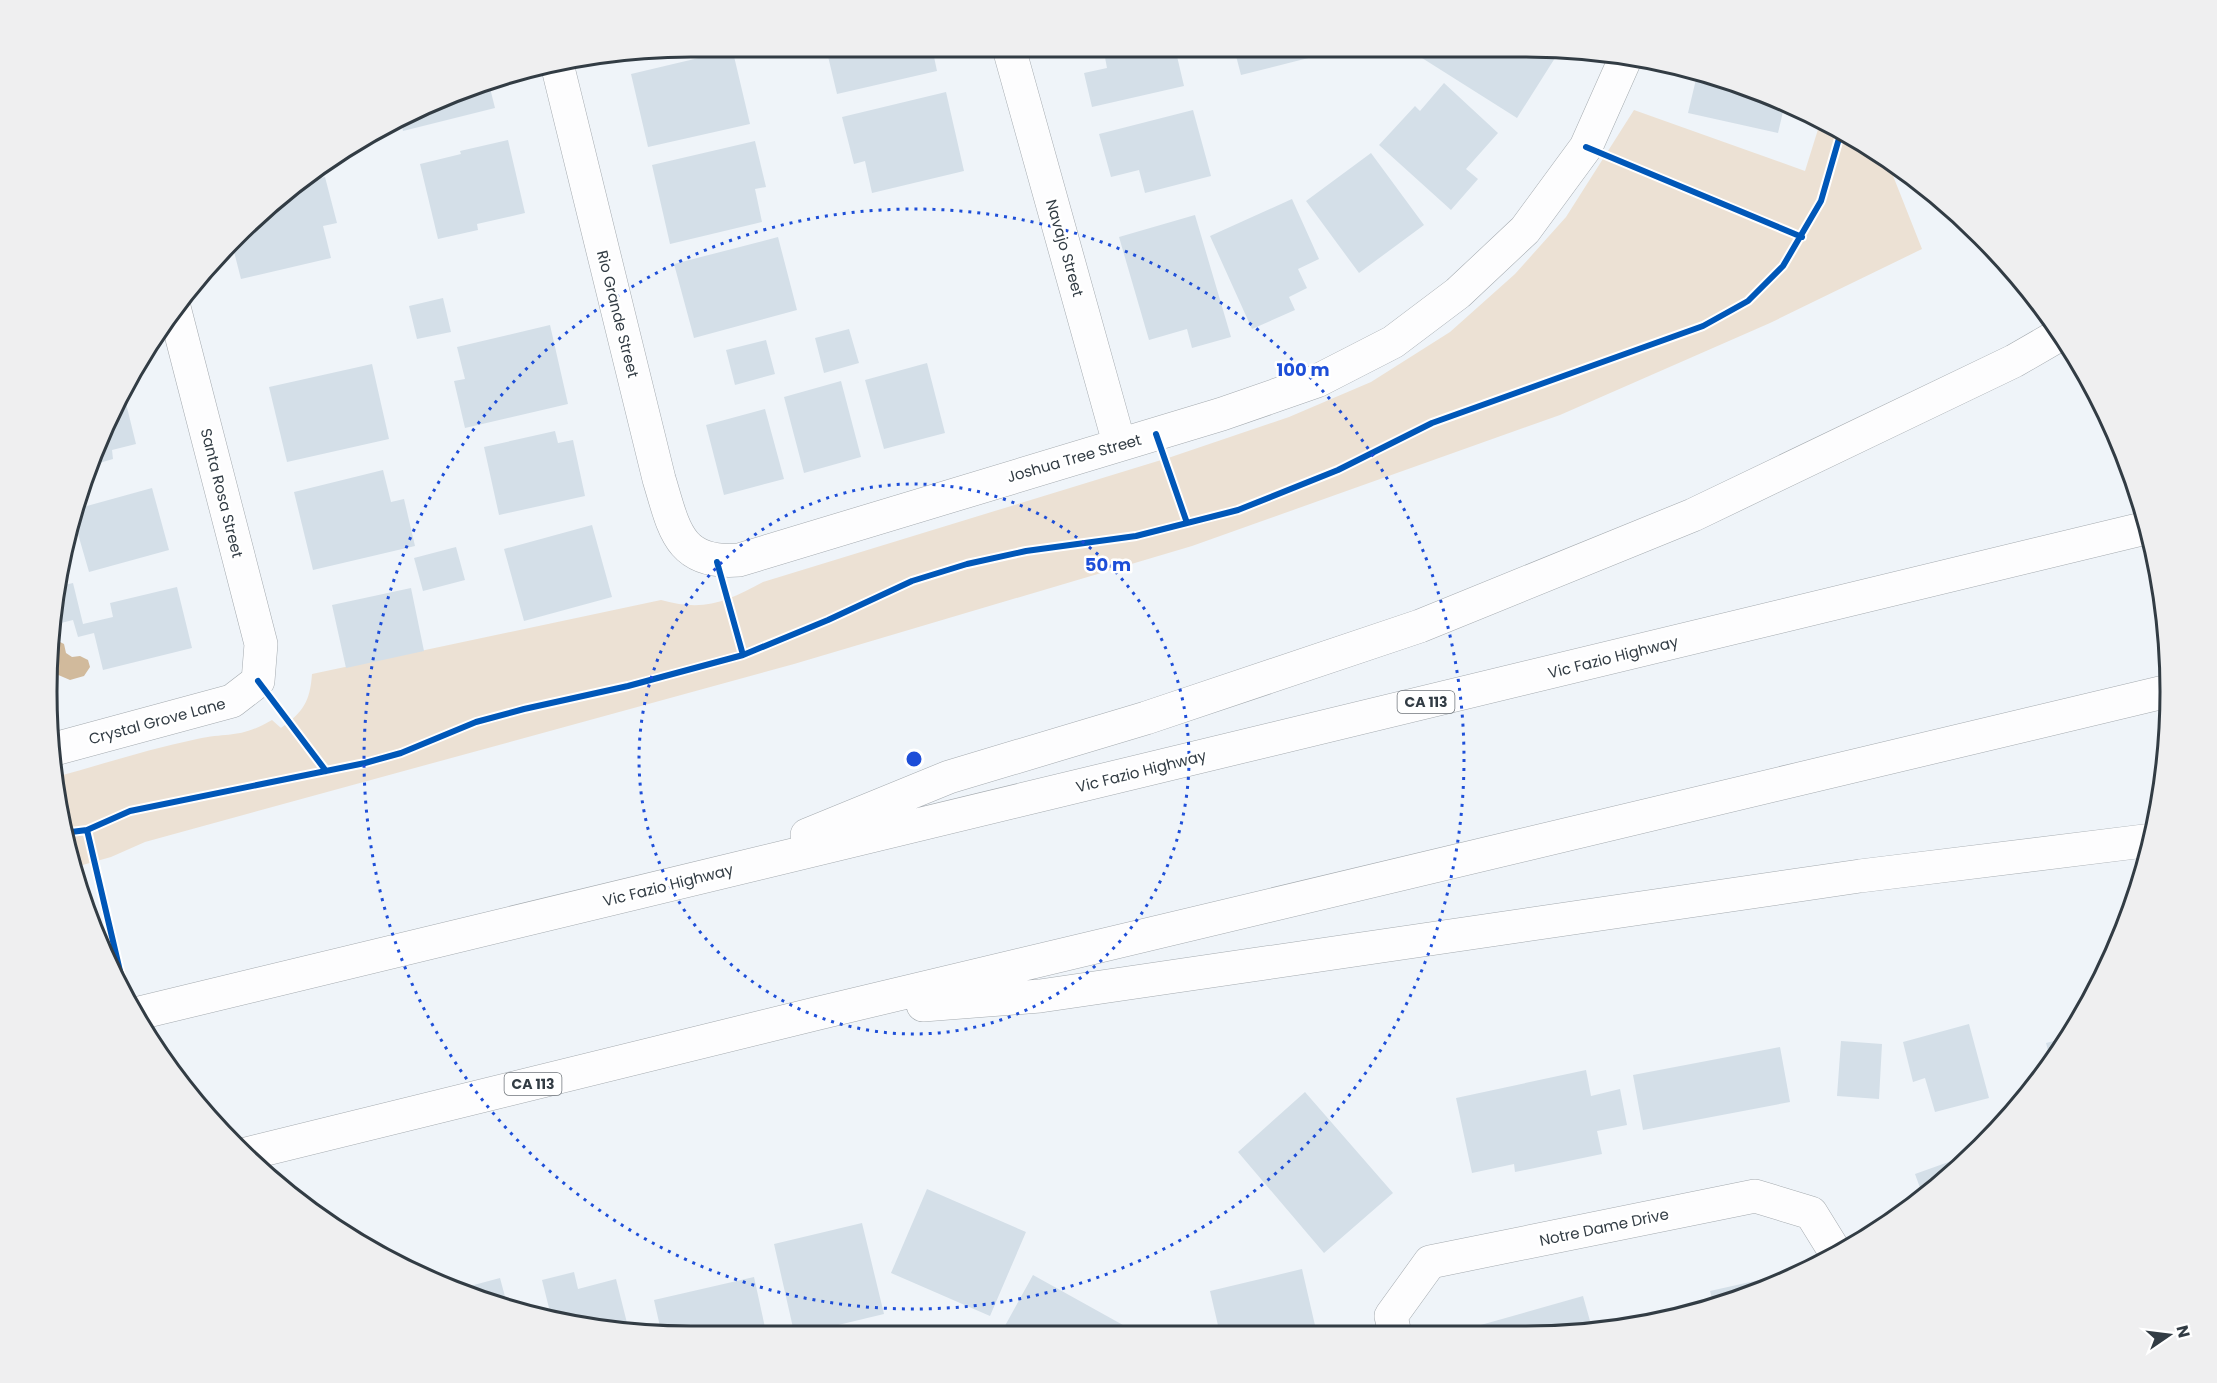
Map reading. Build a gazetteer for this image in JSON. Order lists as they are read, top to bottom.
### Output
{
  "streets": {
    "main road": [
      "Navajo Street",
      "Rio Grande Street",
      "Joshua Tree Street",
      "Santa Rosa Street",
      "Vic Fazio Highway",
      "CA 113",
      "Crystal Grove Lane",
      "Notre Dame Drive"
    ]
  },
  "crossings": [
    ["Navajo Street", "Joshua Tree Street"],
    ["Rio Grande Street", "Joshua Tree Street"],
    ["Santa Rosa Street", "Crystal Grove Lane"]
  ],
  "north": "right",
  "rings": ["100 m", "50 m"]
}
